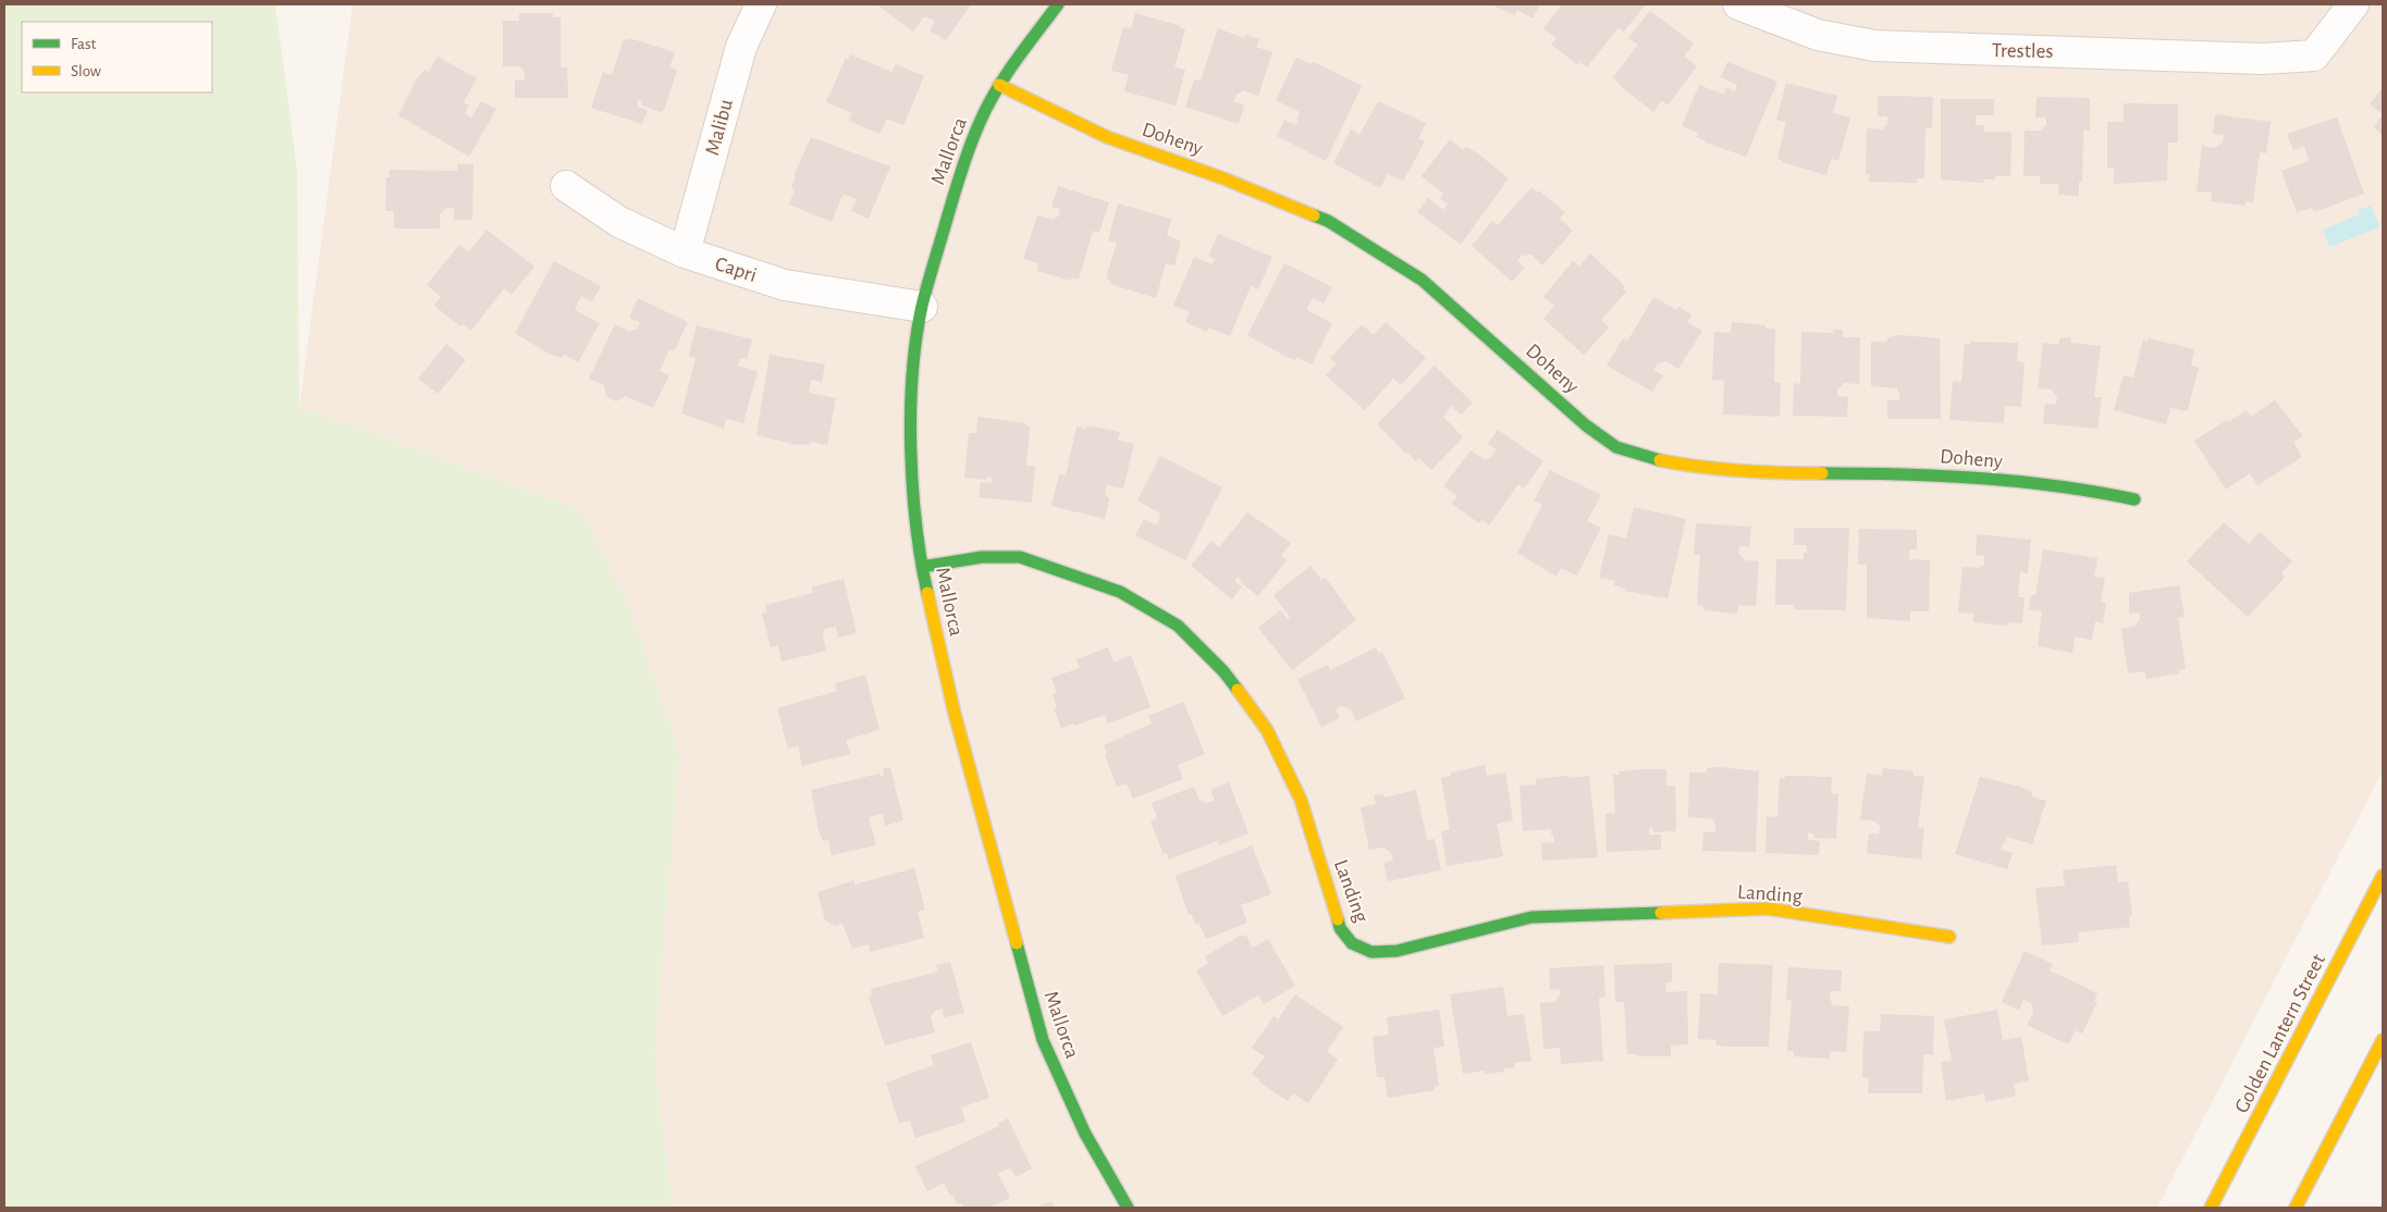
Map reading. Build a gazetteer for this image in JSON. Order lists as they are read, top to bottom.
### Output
{
  "streets": {
    "street": [
      "Trestles",
      "Malibu",
      "Doheny",
      "Mallorca",
      "Capri",
      "Landing",
      "Golden Lantern Street"
    ]
  },
  "crossings": [
    ["Malibu", "Capri"],
    ["Doheny", "Mallorca"],
    ["Mallorca", "Capri"],
    ["Mallorca", "Landing"]
  ],
  "legend": ["Fast", "Slow"]
}
